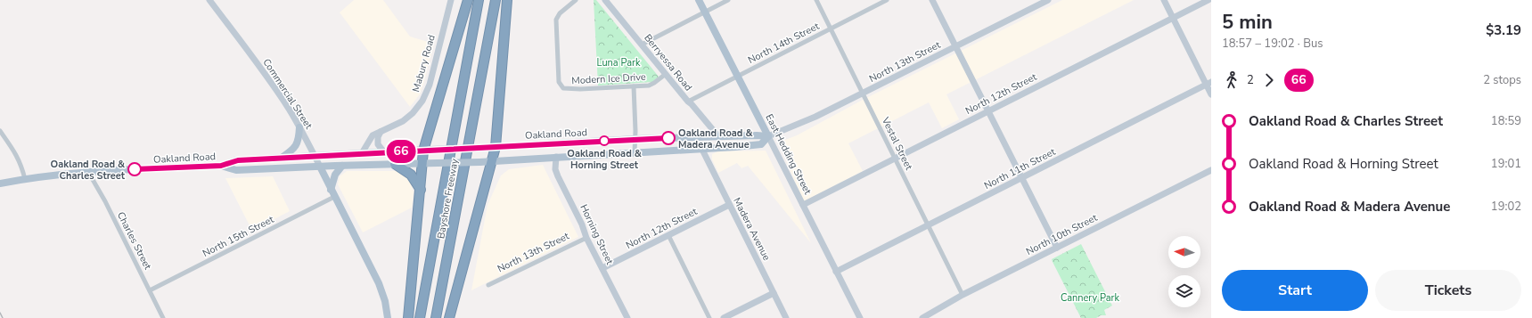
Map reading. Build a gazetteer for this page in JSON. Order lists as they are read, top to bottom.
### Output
{
  "streets": {
    "highway": ["Bayshore Freeway"],
    "main road": ["Commercial Street", "Oakland Road", "East Hedding Street"],
    "street": [
      "North 14th Street",
      "North 13th Street",
      "Berryessa Road",
      "Mabury Road",
      "Modern Ice Drive",
      "North 12th Street",
      "Vestal Street",
      "North 11th Street",
      "Madera Avenue",
      "Horning Street",
      "North 10th Street",
      "North 15th Street",
      "Charles Street"
    ]
  },
  "crossings": [
    ["North 14th Street", "Berryessa Road"],
    ["North 14th Street", "Vestal Street"],
    ["North 14th Street", "East Hedding Street"],
    ["North 13th Street", "Oakland Road"],
    ["North 13th Street", "Vestal Street"],
    ["North 13th Street", "East Hedding Street"],
    ["North 13th Street", "Horning Street"],
    ["Berryessa Road", "Modern Ice Drive"],
    ["Berryessa Road", "Oakland Road"],
    ["Mabury Road", "Oakland Road"],
    ["Commercial Street", "Oakland Road"],
    ["Commercial Street", "North 15th Street"],
    ["North 12th Street", "Vestal Street"],
    ["North 12th Street", "East Hedding Street"],
    ["North 12th Street", "Madera Avenue"],
    ["North 12th Street", "Horning Street"],
    ["Oakland Road", "East Hedding Street"],
    ["Oakland Road", "Madera Avenue"],
    ["Oakland Road", "Horning Street"],
    ["Oakland Road", "Charles Street"],
    ["Vestal Street", "North 11th Street"],
    ["Vestal Street", "North 10th Street"],
    ["East Hedding Street", "North 11th Street"],
    ["North 15th Street", "Charles Street"]
  ],
  "parks": ["Luna Park", "Cannery Park"],
  "places": ["Oakland Road & Madera Avenue", "Oakland Road & Horning Street", "Oakland Road & Charles Street"],
  "lines": ["bus line 66"],
  "north": "left",
  "page": {
    "on_map": "66",
    "heading": ["5 min", "18:57 – 19:02 · Bus", "$3.19"],
    "legs": ["2", "66", "2 stops"],
    "list": [
      {
        "name": "Oakland Road & Charles Street",
        "value": "18:59"
      },
      {
        "name": "Oakland Road & Horning Street",
        "value": "19:01"
      },
      {
        "name": "Oakland Road & Madera Avenue",
        "value": "19:02"
      }
    ],
    "buttons": ["Start", "Tickets"]
  }
}
